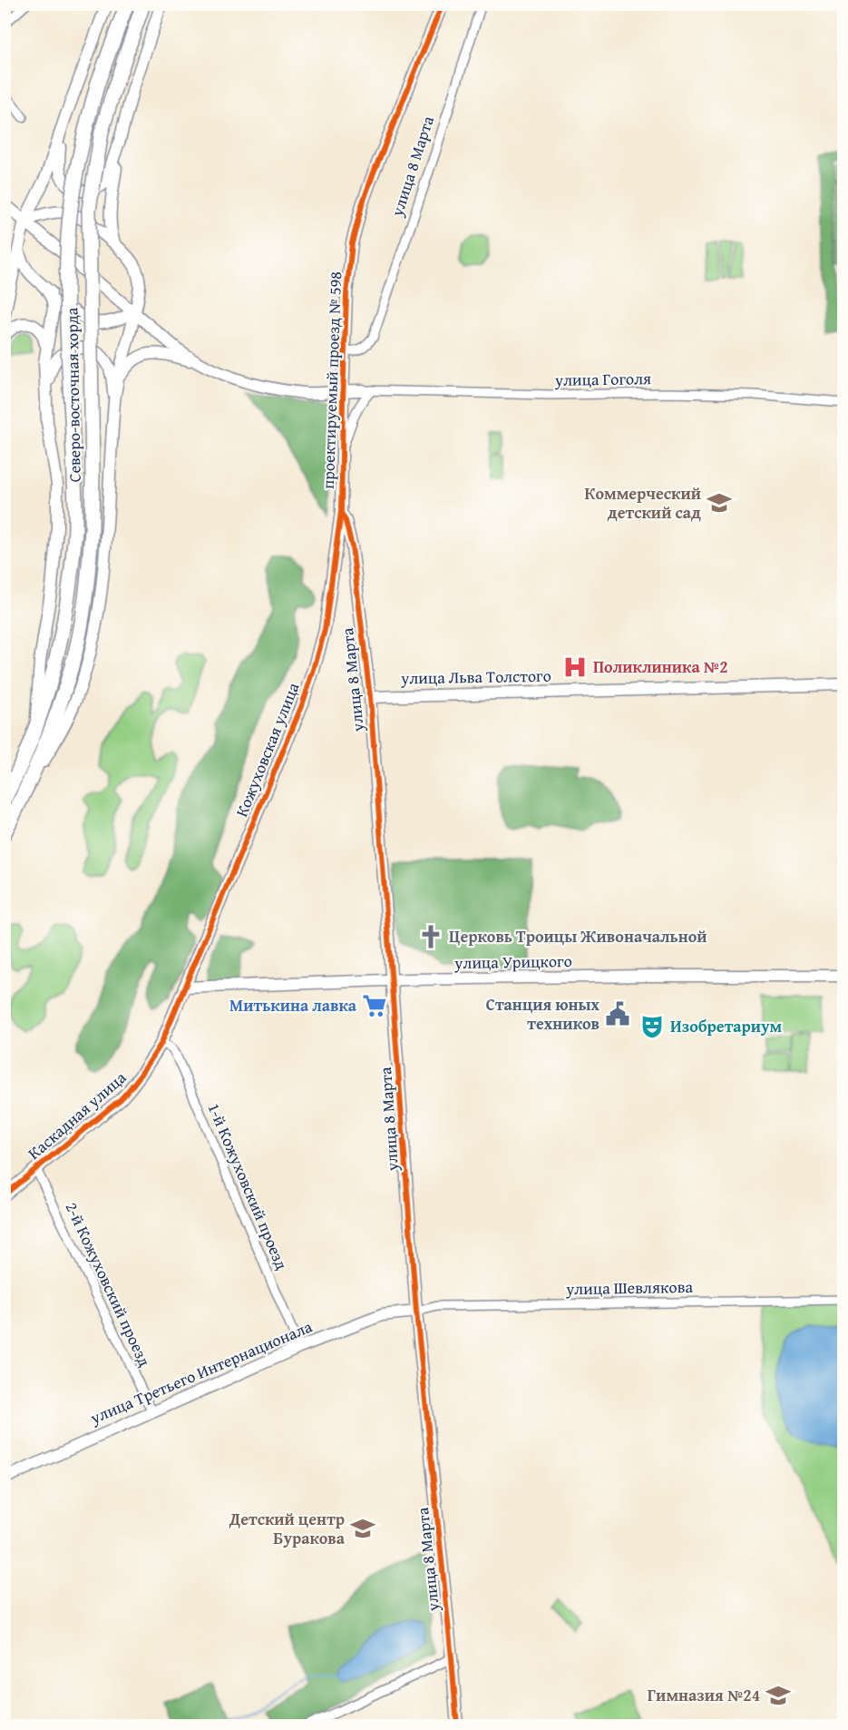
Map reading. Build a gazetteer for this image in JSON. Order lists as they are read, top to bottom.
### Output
{
  "streets": {
    "highway": ["Северо-восточная хорда"],
    "street": [
      "улица 8 Марта",
      "улица Гоголя",
      "проектируемый проезд № 598",
      "улица Льва Толстого",
      "Кожуховская улица",
      "улица Урицкого",
      "Каскадная улица",
      "1-й Кожуховский проезд",
      "2-й Кожуховский проезд",
      "улица Шевлякова",
      "улица Третьего Интернационала"
    ]
  },
  "crossings": [
    ["улица 8 Марта", "проектируемый проезд № 598"],
    ["улица 8 Марта", "улица Льва Толстого"],
    ["улица 8 Марта", "Кожуховская улица"],
    ["улица 8 Марта", "улица Урицкого"],
    ["улица 8 Марта", "улица Шевлякова"],
    ["улица 8 Марта", "улица Третьего Интернационала"],
    ["проектируемый проезд № 598", "Кожуховская улица"],
    ["Кожуховская улица", "улица Урицкого"],
    ["Кожуховская улица", "Каскадная улица"],
    ["улица Урицкого", "Каскадная улица"],
    ["Каскадная улица", "1-й Кожуховский проезд"],
    ["Каскадная улица", "2-й Кожуховский проезд"],
    ["1-й Кожуховский проезд", "улица Третьего Интернационала"],
    ["2-й Кожуховский проезд", "улица Третьего Интернационала"],
    ["улица Шевлякова", "улица Третьего Интернационала"]
  ],
  "places": {
    "school or university": ["Коммерческий детский сад", "Детский центр Буракова", "Гимназия №24"],
    "hospital": ["Поликлиника №2"],
    "church": ["Церковь Троицы Живоначальной"],
    "supermarket": ["Митькина лавка"],
    "public building": ["Станция юных техников"],
    "theatre": ["Изобретариум"]
  }
}
